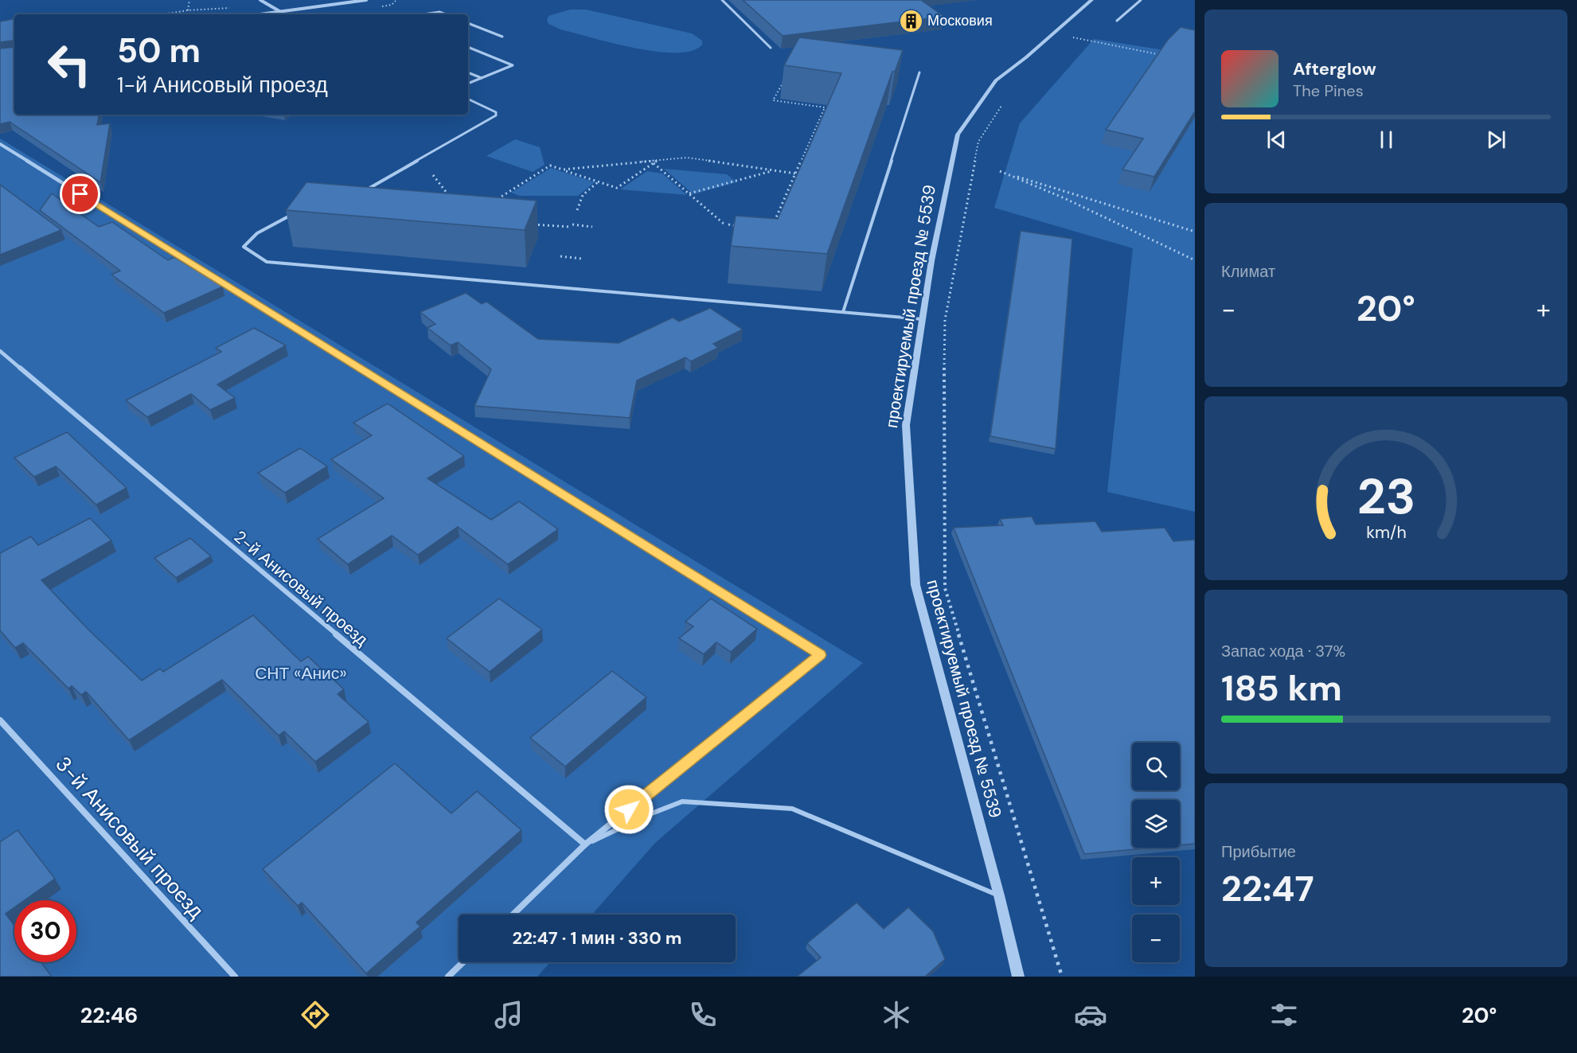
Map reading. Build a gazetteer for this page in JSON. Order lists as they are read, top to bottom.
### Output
{
  "streets": {
    "street": ["проектируемый проезд № 5539", "2-й Анисовый проезд", "3-й Анисовый проезд"]
  },
  "parks": ["СНТ «Анис»"],
  "places": {
    "building": ["Московия"]
  },
  "page": {
    "turn": ["50 m", "1-й Анисовый проезд"],
    "song": ["Afterglow", "The Pines"],
    "tile": [
      "Климат",
      ["Запас хода · 37%", "185 km"],
      ["Прибытие", "22:47"]
    ],
    "heat": ["−", "20°", "+"],
    "map_buttons": ["+", "−"],
    "limit": "30",
    "trip": "22:47 · 1 мин · 330 m",
    "tabs": ["22:46", "20°"],
    "gauge": ["23", "km/h"]
  }
}
